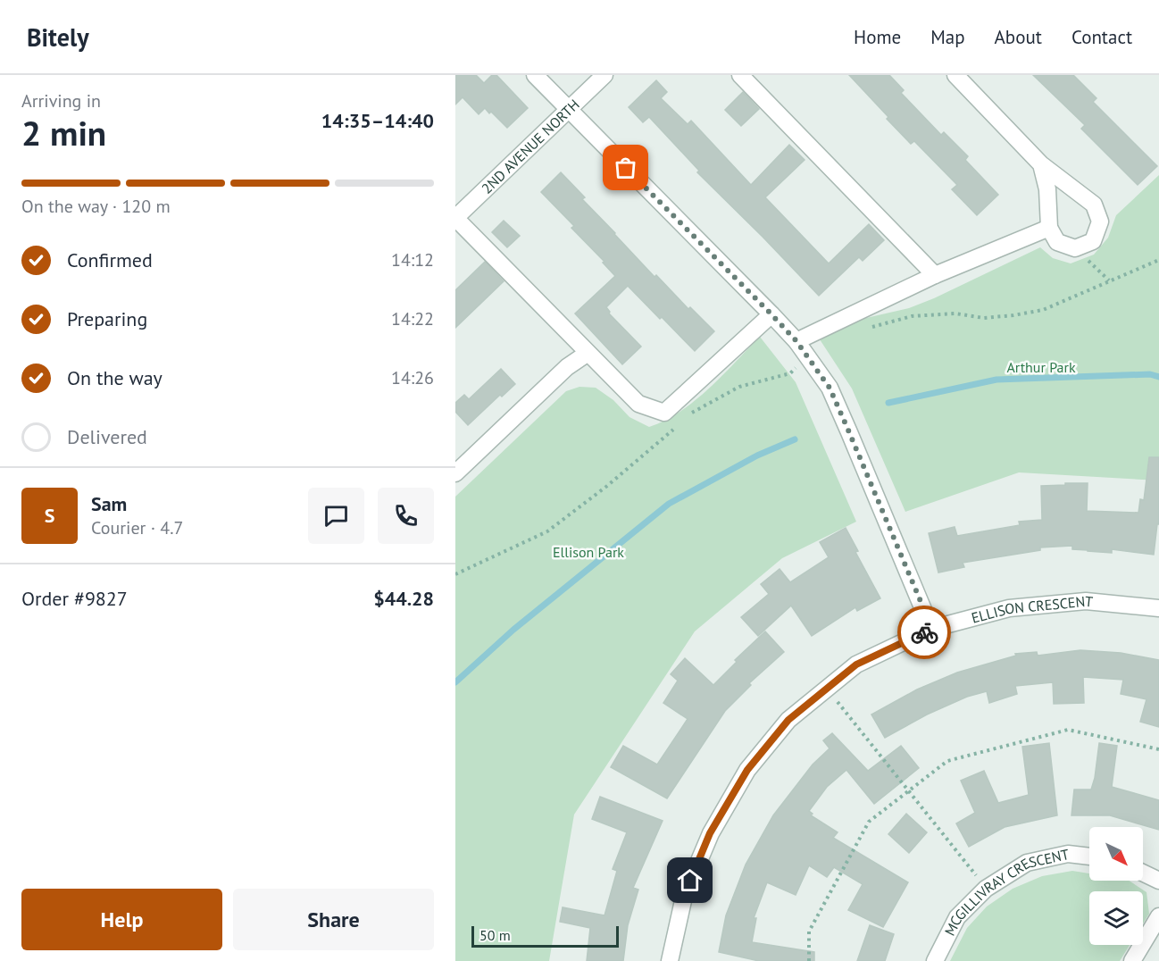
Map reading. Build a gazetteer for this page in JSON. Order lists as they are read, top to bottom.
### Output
{
  "streets": {
    "street": ["2ND AVENUE NORTH", "ELLISON CRESCENT", "MCGILLIVRAY CRESCENT"]
  },
  "parks": ["Arthur Park", "Ellison Park"],
  "scale_bar": "50 m",
  "north": "bottom right",
  "page": {
    "header": "Bitely",
    "nav": [
      "Home",
      "Map",
      "About",
      "Contact"
    ],
    "heading": ["2 min", "Arriving in", "14:35–14:40"],
    "panel": [
      "Sam",
      "Courier · 4.7",
      "Order #9827",
      "$44.28"
    ],
    "bar": "On the way · 120 m",
    "list": [
      ["Confirmed", "14:12"],
      ["Preparing", "14:22"],
      ["On the way", "14:26"],
      "Delivered"
    ],
    "round": "S",
    "buttons": ["Help", "Share"],
    "scale": "50 m"
  }
}
